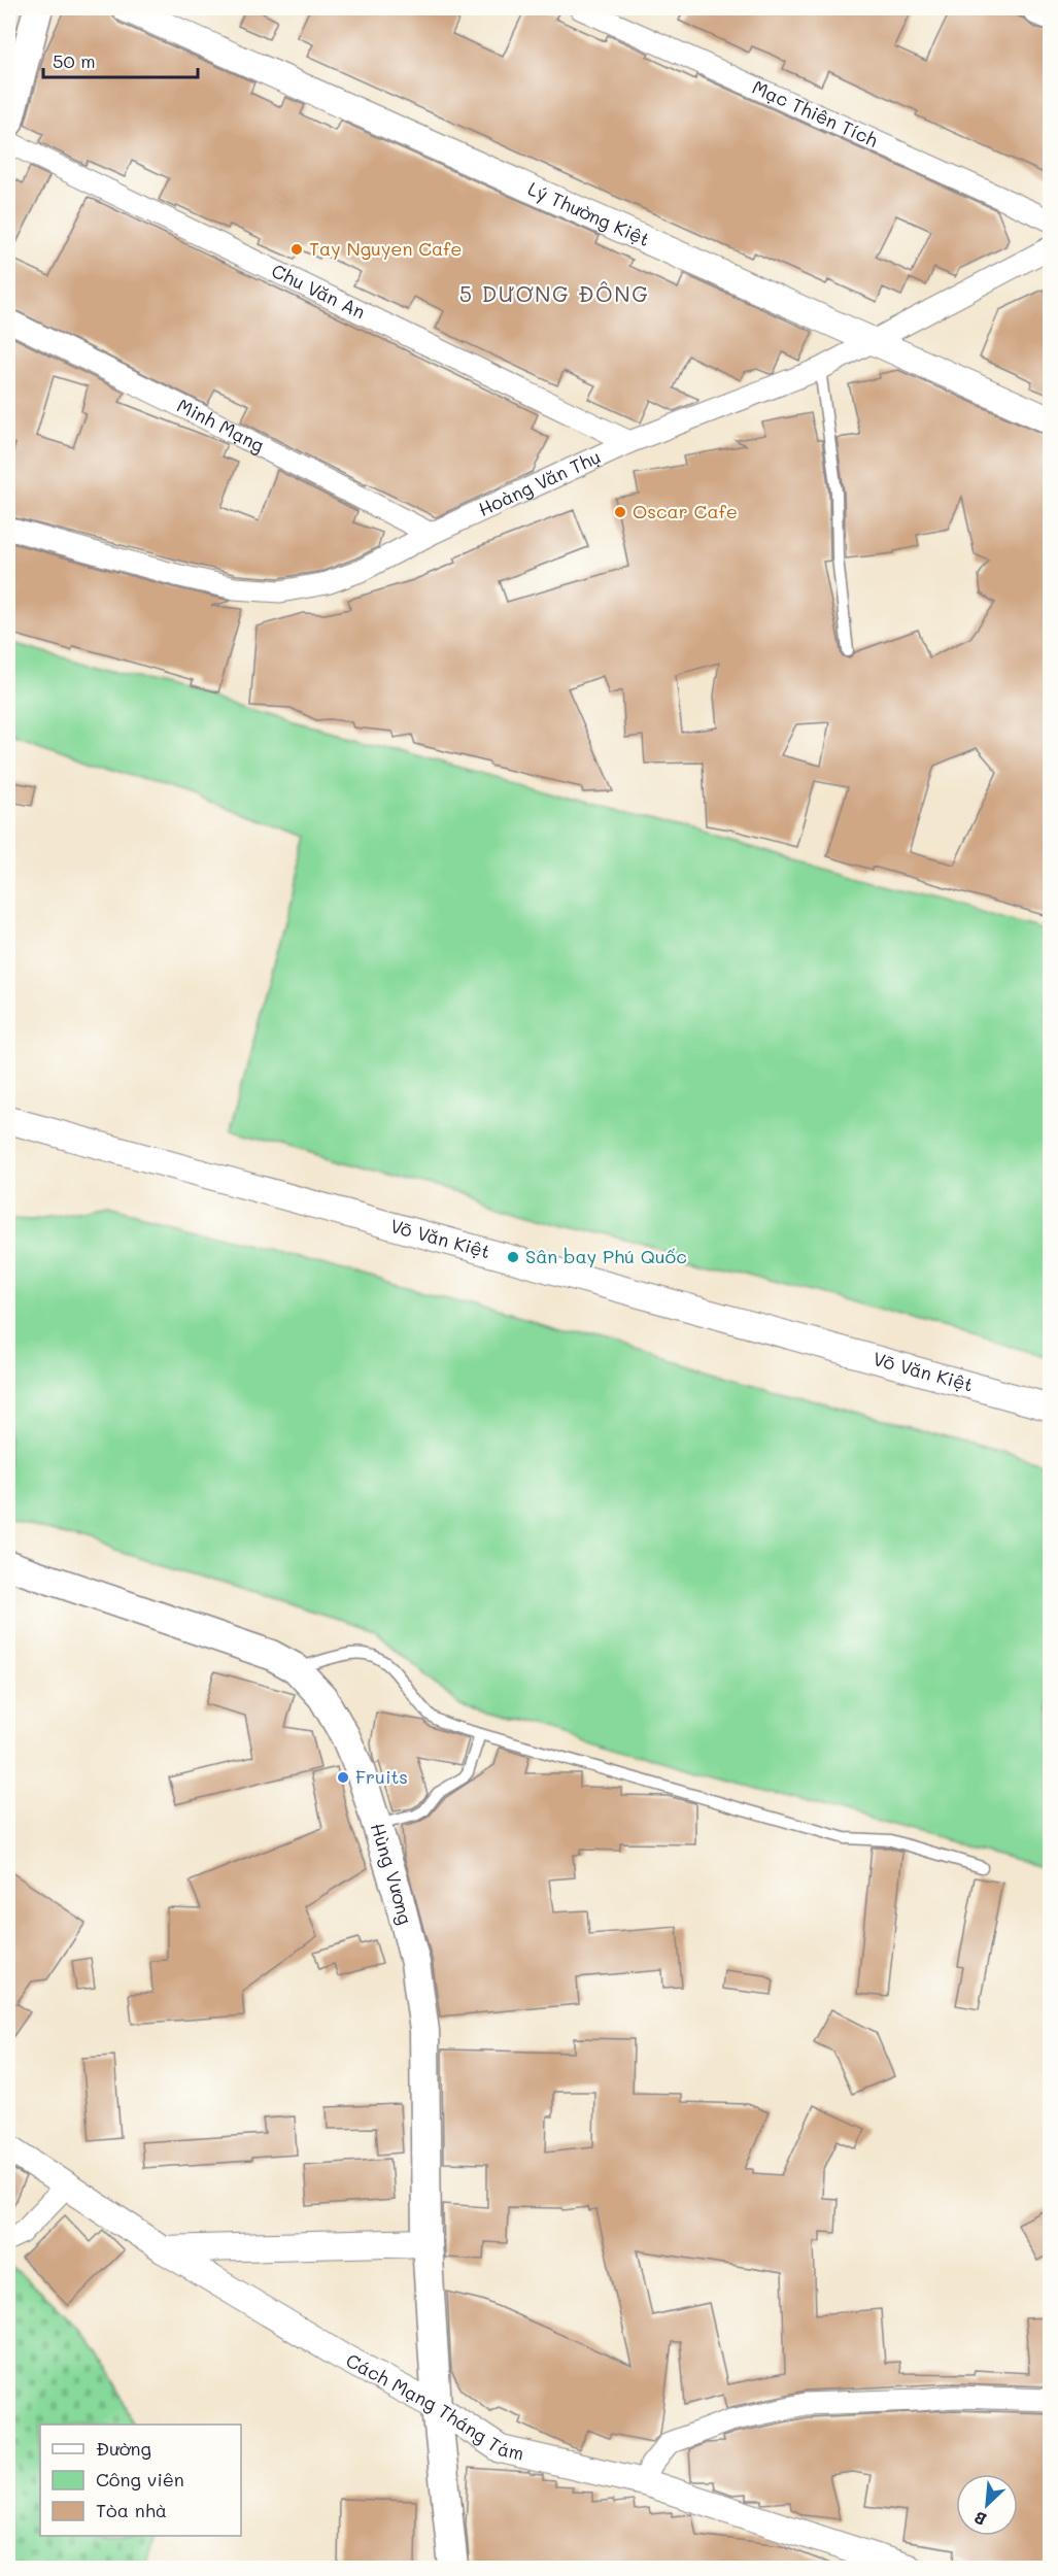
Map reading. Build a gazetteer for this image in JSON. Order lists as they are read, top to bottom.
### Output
{
  "streets": {
    "main road": ["Hùng Vương"],
    "street": [
      "Mạc Thiên Tích",
      "Lý Thường Kiệt",
      "Chu Văn An",
      "Minh Mạng",
      "Hoàng Văn Thụ",
      "Võ Văn Kiệt",
      "Cách Mạng Tháng Tám"
    ]
  },
  "crossings": [
    ["Lý Thường Kiệt", "Hoàng Văn Thụ"],
    ["Chu Văn An", "Hoàng Văn Thụ"],
    ["Minh Mạng", "Hoàng Văn Thụ"],
    ["Hùng Vương", "Cách Mạng Tháng Tám"]
  ],
  "districts": ["5 DƯƠNG ĐÔNG"],
  "places": [
    "Tay Nguyen Cafe",
    "Oscar Cafe",
    "Sân bay Phú Quốc",
    "Fruits"
  ],
  "legend": ["Đường", "Công viên", "Tòa nhà"],
  "scale_bar": "50 m",
  "north": "bottom left"
}
